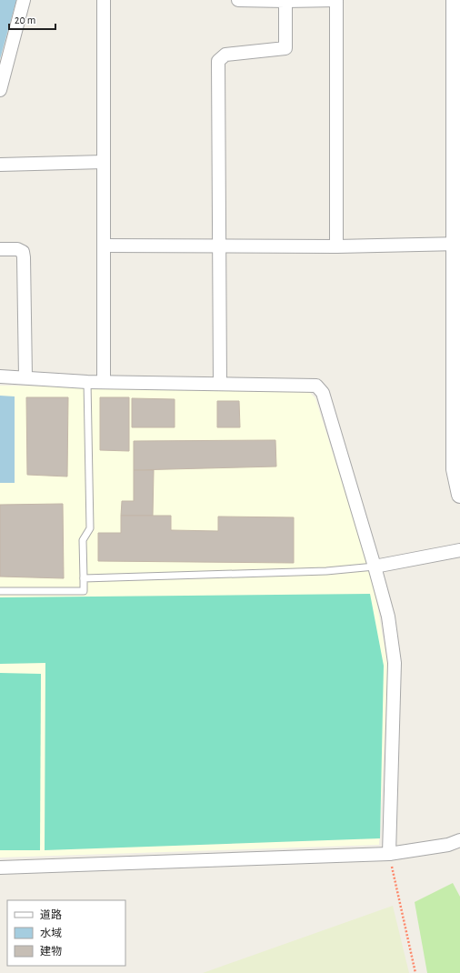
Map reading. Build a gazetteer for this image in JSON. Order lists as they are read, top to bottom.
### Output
{
  "legend": ["道路", "水域", "建物"],
  "scale_bar": "20 m"
}
